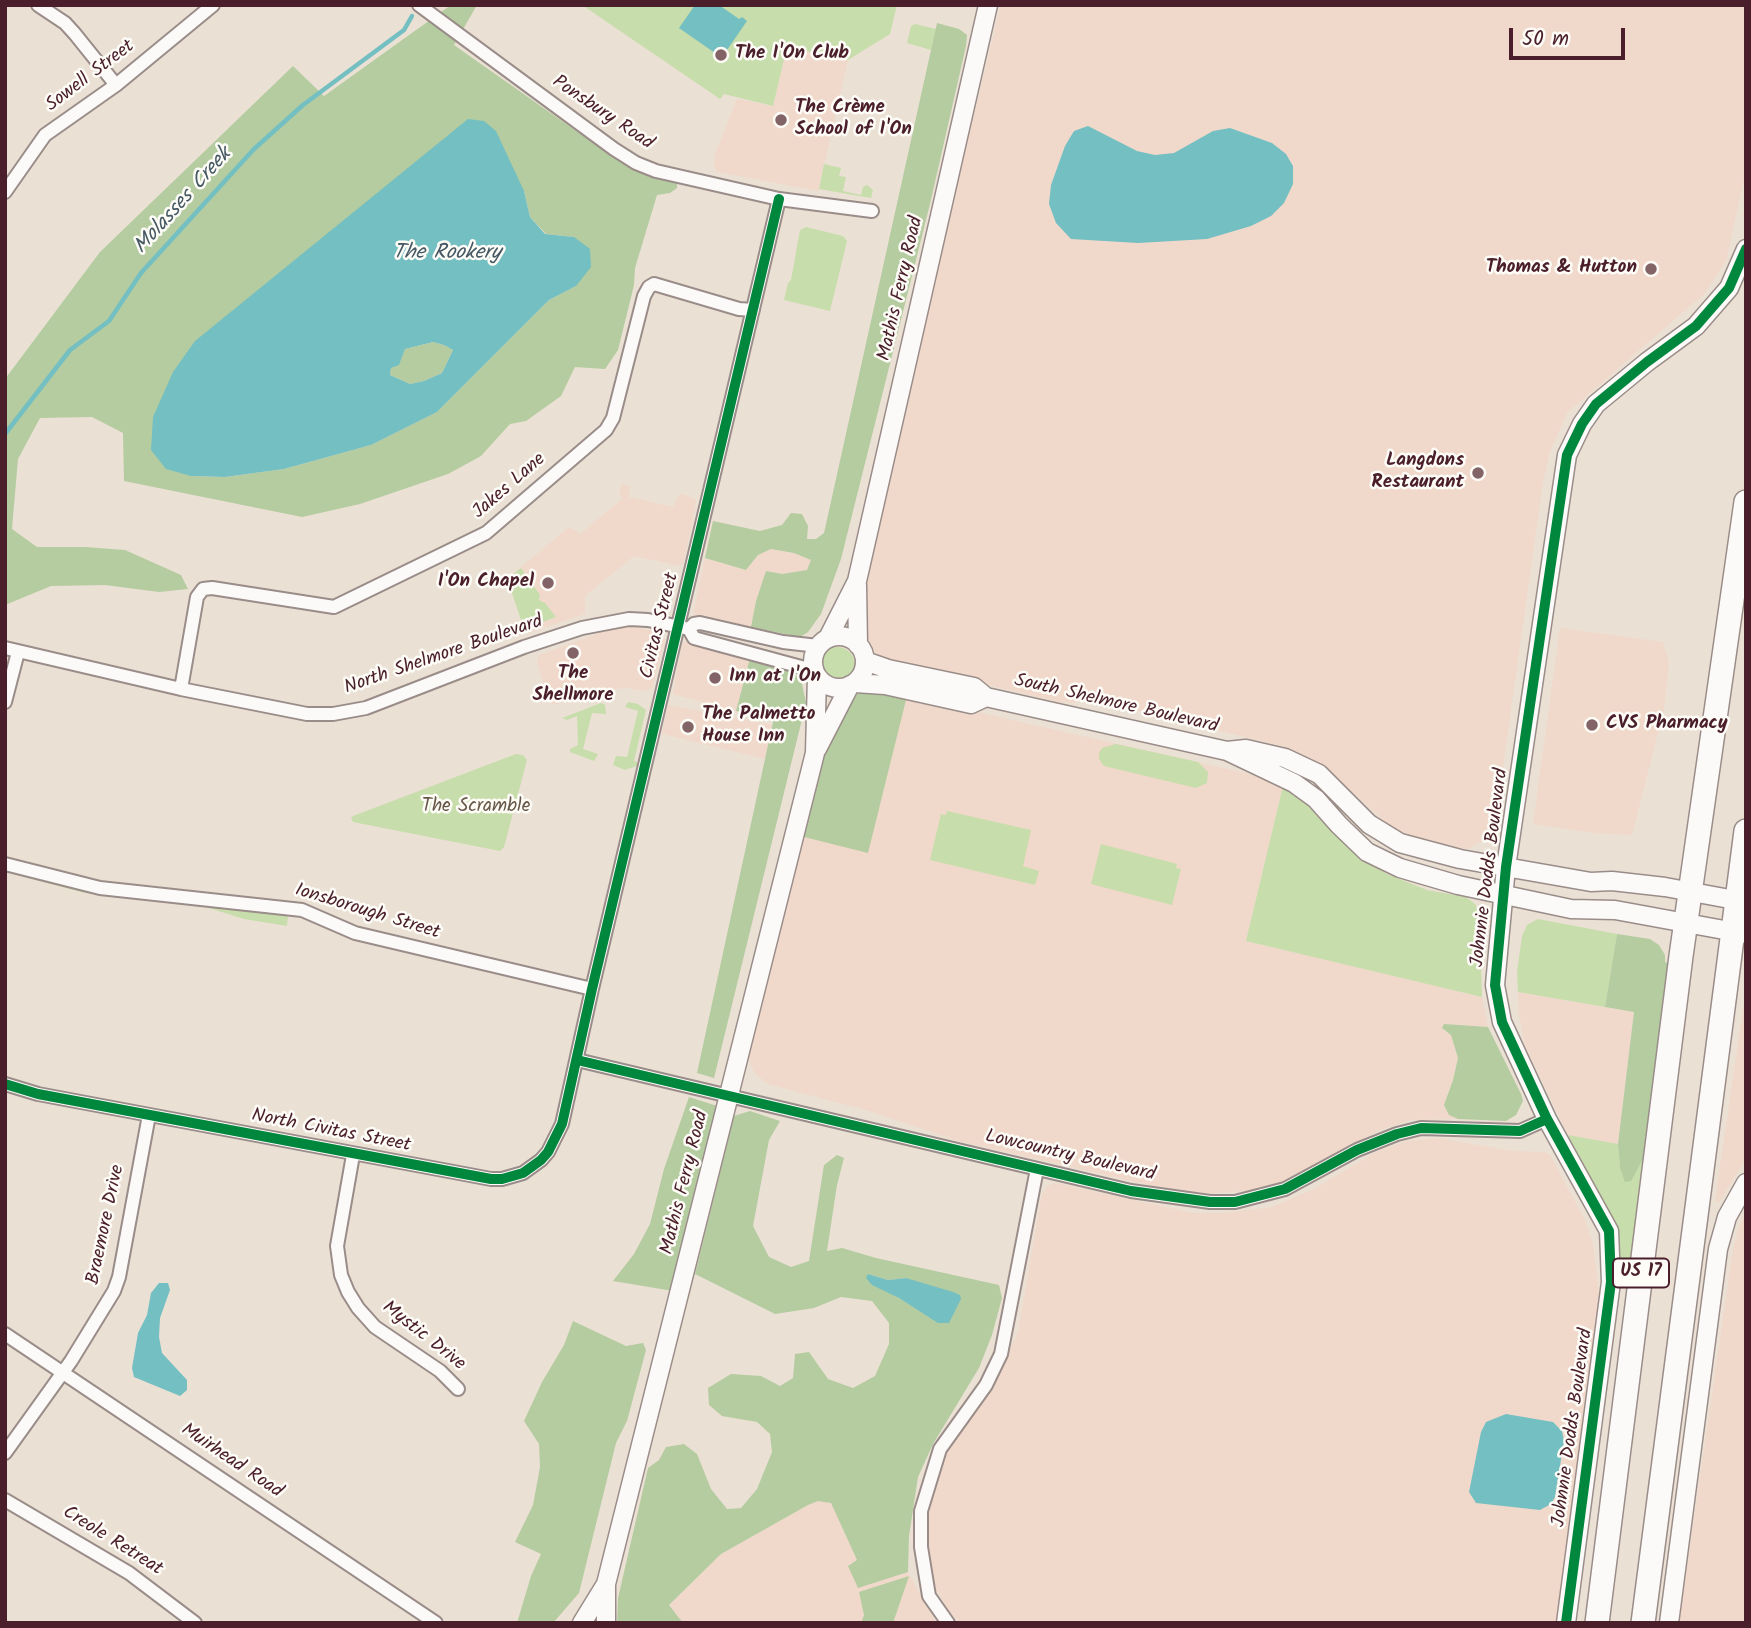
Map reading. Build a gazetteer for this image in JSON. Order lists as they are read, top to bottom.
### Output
{
  "streets": {
    "highway": ["US 17"],
    "street": [
      "Sowell Street",
      "Ponsbury Road",
      "Mathis Ferry Road",
      "Jakes Lane",
      "Civitas Street",
      "North Shelmore Boulevard",
      "South Shelmore Boulevard",
      "Johnnie Dodds Boulevard",
      "Ionsborough Street",
      "North Civitas Street",
      "Lowcountry Boulevard",
      "Braemore Drive",
      "Mystic Drive",
      "Muirhead Road",
      "Creole Retreat"
    ]
  },
  "crossings": [
    ["Ponsbury Road", "Civitas Street"],
    ["Mathis Ferry Road", "North Shelmore Boulevard"],
    ["Mathis Ferry Road", "South Shelmore Boulevard"],
    ["Mathis Ferry Road", "Lowcountry Boulevard"],
    ["Jakes Lane", "Civitas Street"],
    ["Jakes Lane", "North Shelmore Boulevard"],
    ["Civitas Street", "North Shelmore Boulevard"],
    ["Civitas Street", "Ionsborough Street"],
    ["Civitas Street", "North Civitas Street"],
    ["Civitas Street", "Lowcountry Boulevard"],
    ["North Shelmore Boulevard", "South Shelmore Boulevard"],
    ["South Shelmore Boulevard", "Johnnie Dodds Boulevard"],
    ["South Shelmore Boulevard", "US 17"],
    ["Johnnie Dodds Boulevard", "Lowcountry Boulevard"],
    ["North Civitas Street", "Lowcountry Boulevard"],
    ["North Civitas Street", "Braemore Drive"],
    ["North Civitas Street", "Mystic Drive"],
    ["Braemore Drive", "Muirhead Road"]
  ],
  "water": ["Molasses Creek", "The Rookery"],
  "parks": ["The Scramble"],
  "places": [
    "The I'On Club",
    "The Crème School of I'On",
    "Thomas & Hutton",
    "Langdons Restaurant",
    "I'On Chapel",
    "The Shellmore",
    "Inn at I'On",
    "CVS Pharmacy",
    "The Palmetto House Inn"
  ],
  "scale_bar": "50 m"
}
